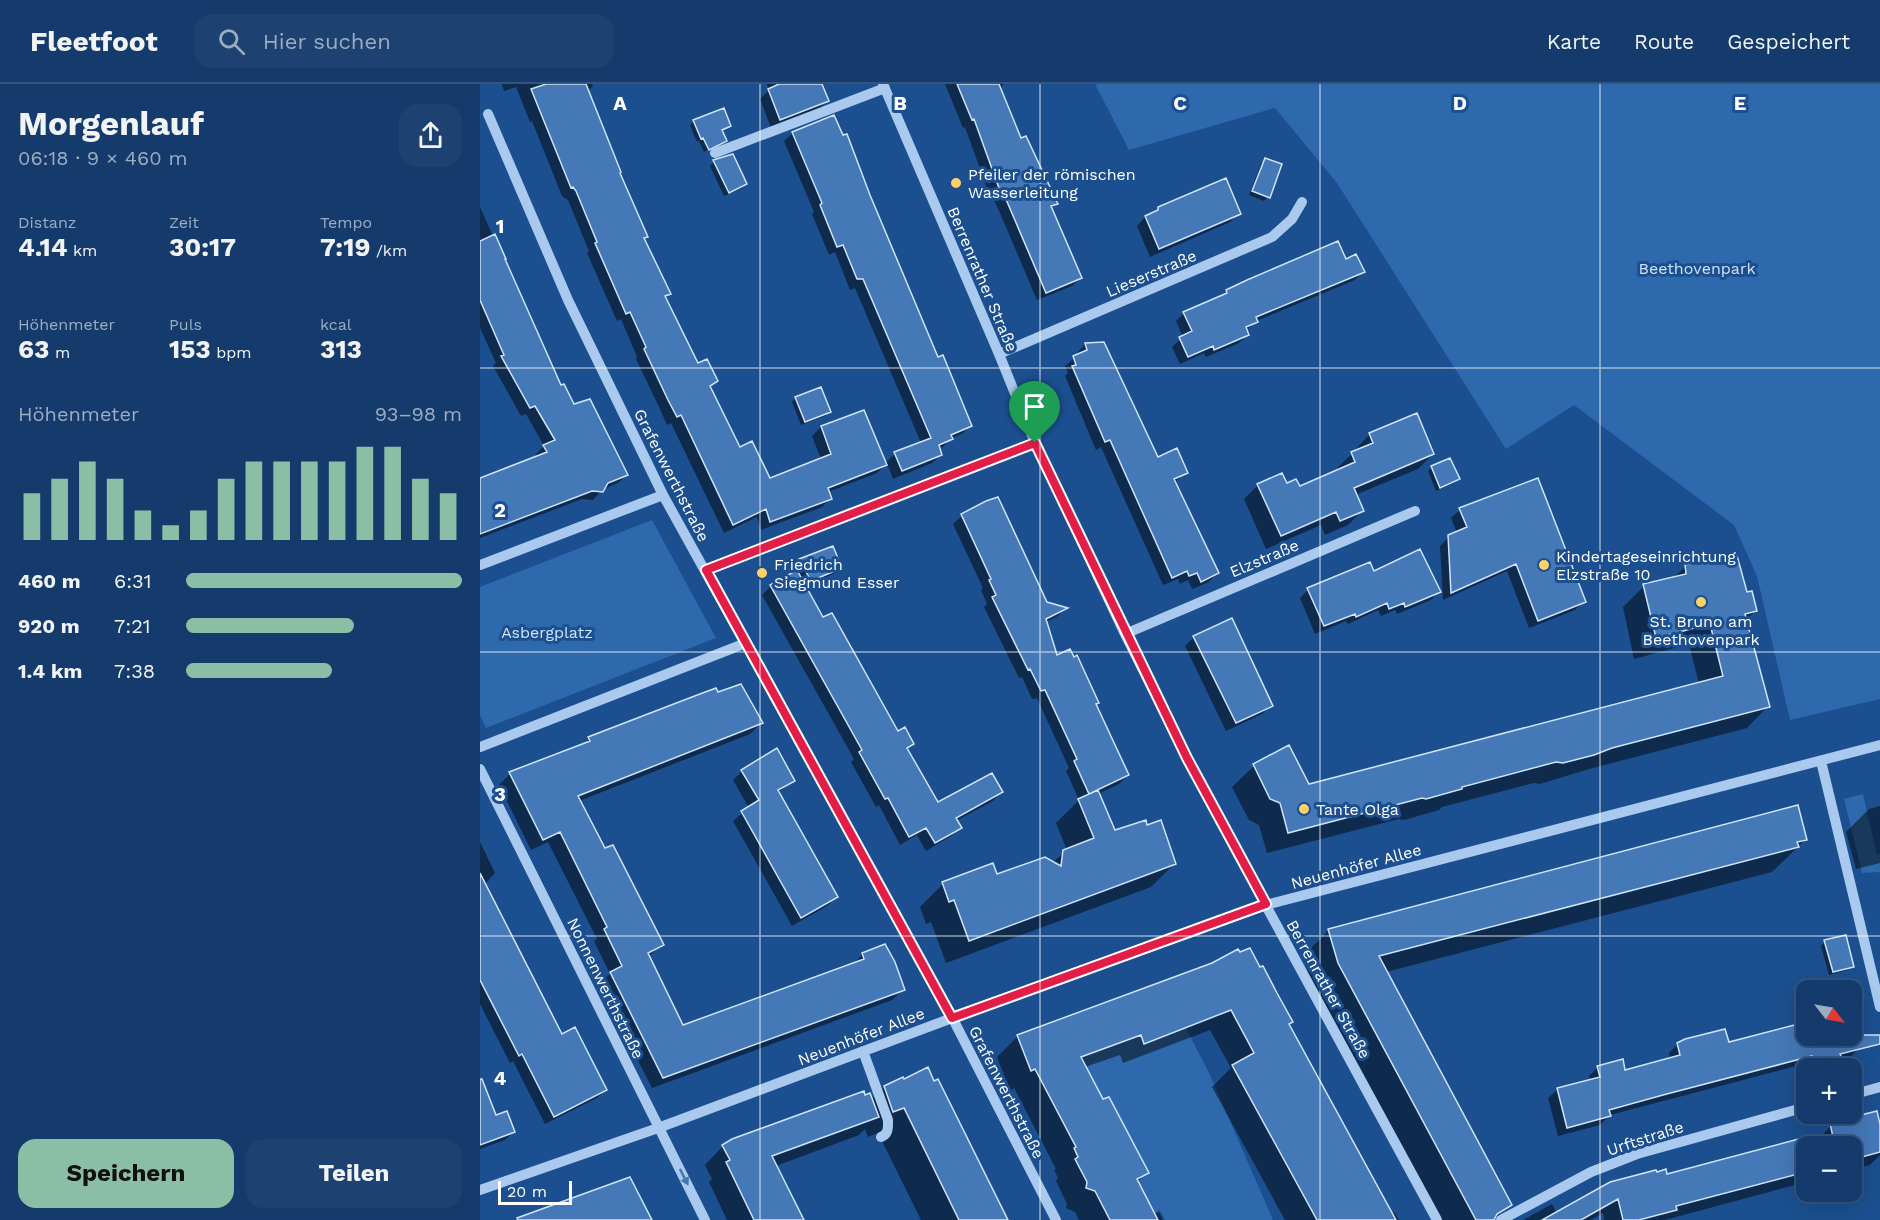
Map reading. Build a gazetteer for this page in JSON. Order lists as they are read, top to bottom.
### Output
{
  "streets": {
    "street": [
      "Lieserstraße",
      "Berrenrather Straße",
      "Grafenwerthstraße",
      "Elzstraße",
      "Neuenhöfer Allee",
      "Nonnenwerthstraße",
      "Urftstraße"
    ]
  },
  "crossings": [
    ["Lieserstraße", "Berrenrather Straße"],
    ["Berrenrather Straße", "Elzstraße"],
    ["Berrenrather Straße", "Neuenhöfer Allee"],
    ["Grafenwerthstraße", "Neuenhöfer Allee"],
    ["Neuenhöfer Allee", "Nonnenwerthstraße"]
  ],
  "parks": ["Beethovenpark", "Asbergplatz"],
  "places": [
    "Pfeiler der römischen Wasserleitung",
    "Kindertageseinrichtung Elzstraße 10",
    "Friedrich Siegmund Esser",
    "St. Bruno am Beethovenpark",
    "Tante Olga"
  ],
  "scale_bar": "20 m",
  "north": "bottom right",
  "page": {
    "header": "Fleetfoot",
    "search": "Hier suchen",
    "nav": ["Karte", "Route", "Gespeichert"],
    "heading": ["Morgenlauf", "06:18 · 9 × 460 m"],
    "stats": [
      ["Distanz", "4.14 km"],
      ["Zeit", "30:17"],
      ["Tempo", "7:19 /km"],
      ["Höhenmeter", "63 m"],
      ["Puls", "153 bpm"],
      ["kcal", "313"]
    ],
    "chart": ["Höhenmeter", "93–98 m"],
    "list": [
      {
        "name": "460 m",
        "note": "6:31"
      },
      {
        "name": "920 m",
        "note": "7:21"
      },
      {
        "name": "1.4 km",
        "note": "7:38"
      }
    ],
    "map_buttons": ["+", "−"],
    "buttons": ["Speichern", "Teilen"],
    "scale": "20 m"
  },
  "grid": {
    "columns": [
      "A",
      "B",
      "C",
      "D",
      "E"
    ],
    "rows": [
      "1",
      "2",
      "3",
      "4"
    ]
  }
}
